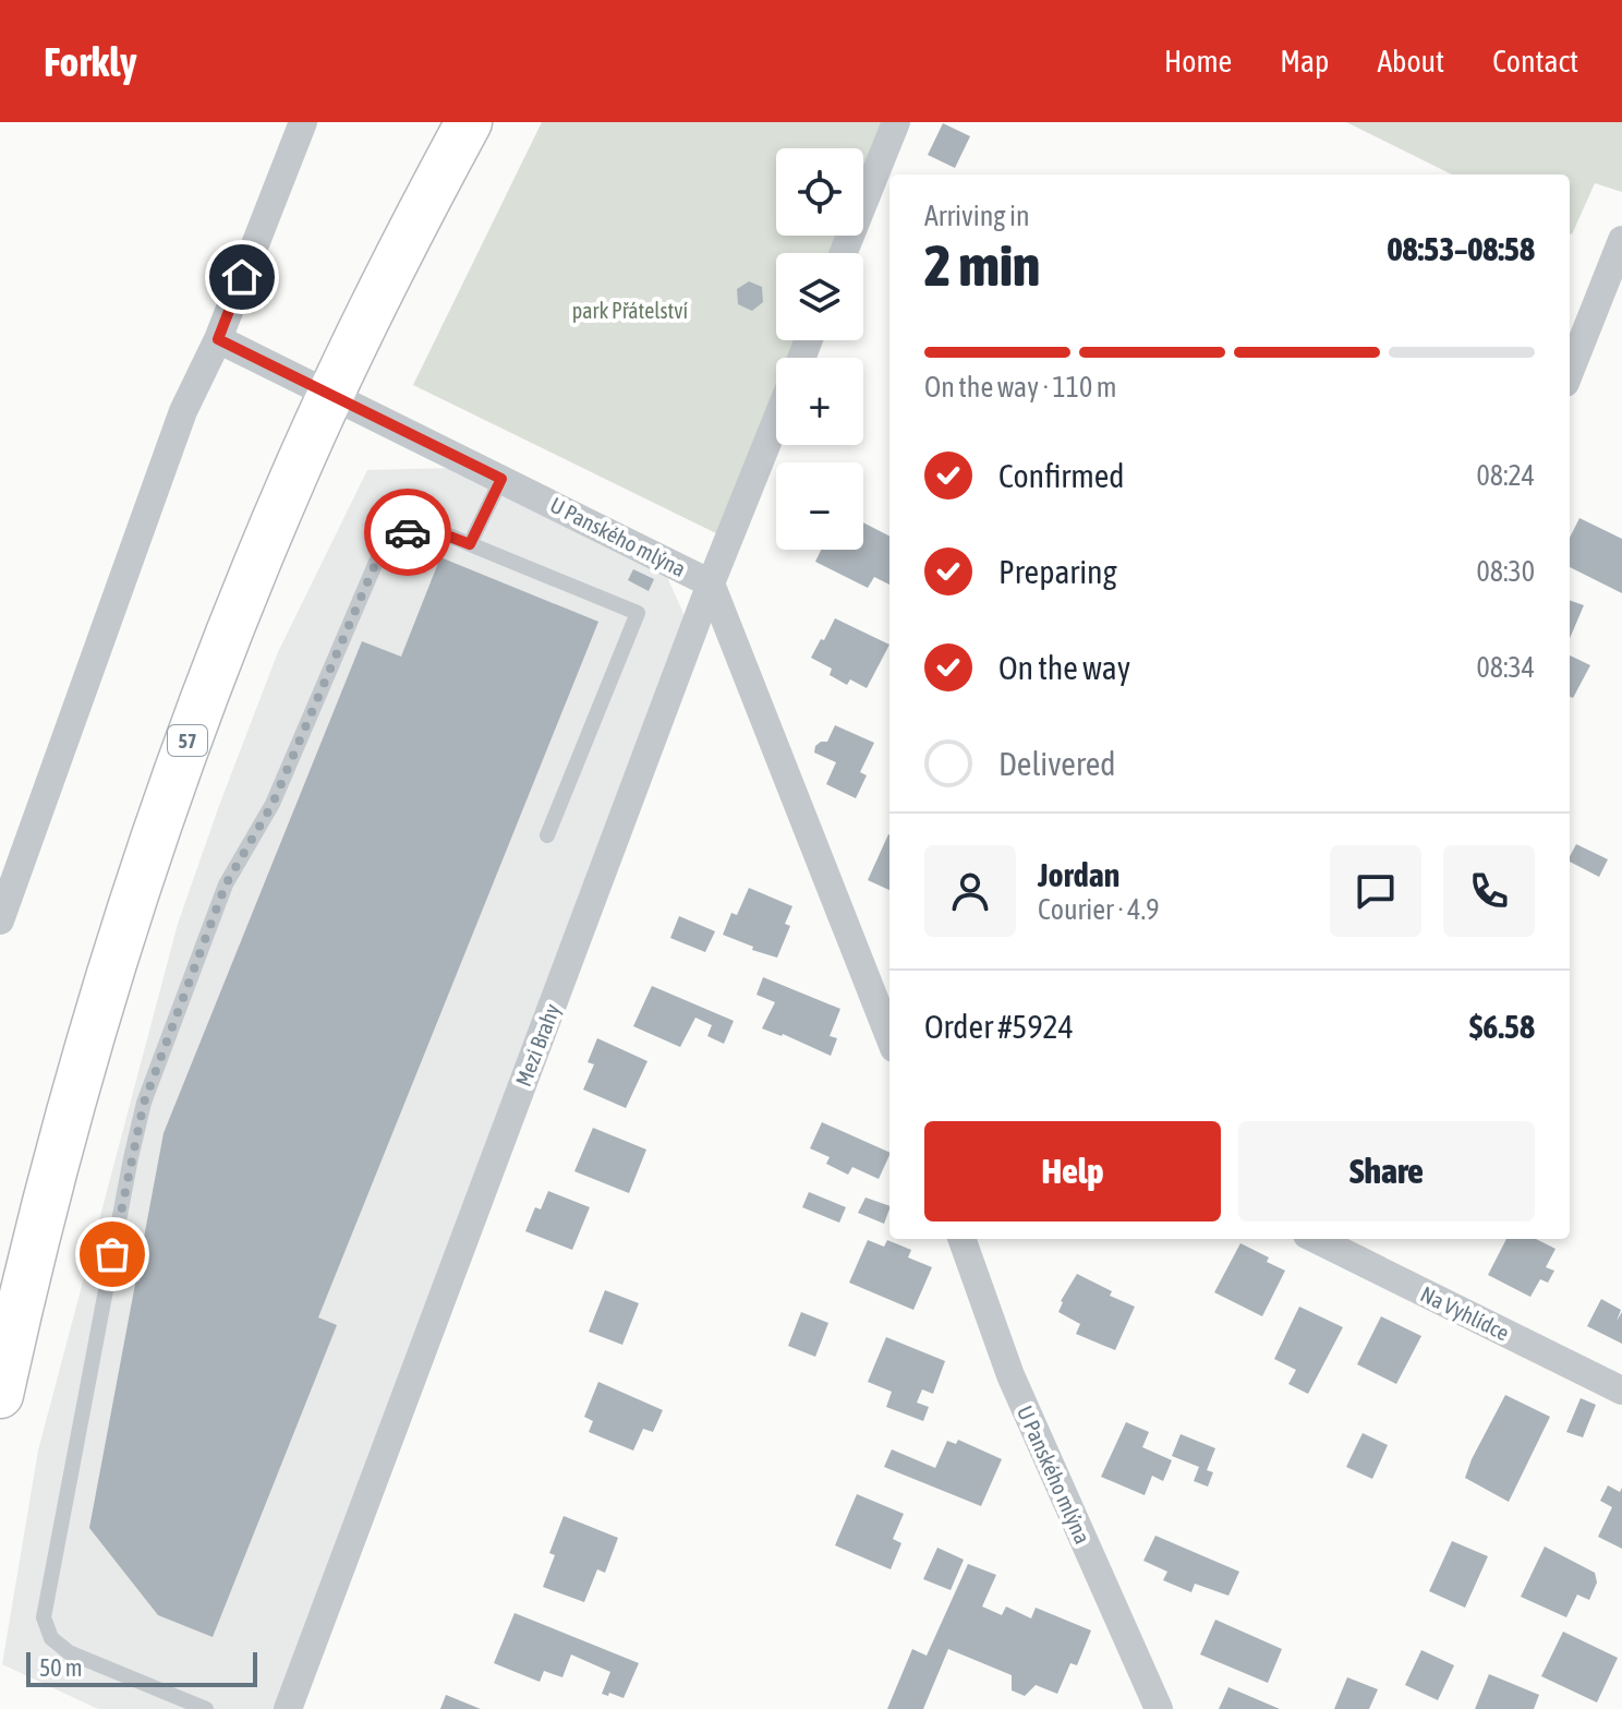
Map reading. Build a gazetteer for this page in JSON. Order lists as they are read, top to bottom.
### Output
{
  "streets": {
    "main road": ["57"],
    "street": ["U Panského mlýna", "Mezi Brahy", "Na Vyhlídce"]
  },
  "crossings": [
    ["U Panského mlýna", "57"],
    ["U Panského mlýna", "Mezi Brahy"]
  ],
  "parks": ["park Přátelství"],
  "scale_bar": "50 m",
  "page": {
    "header": "Forkly",
    "nav": [
      "Home",
      "Map",
      "About",
      "Contact"
    ],
    "map_buttons": ["+", "−"],
    "heading": ["2 min", "Arriving in", "08:53–08:58"],
    "panel": [
      "Jordan",
      "Courier · 4.9",
      "Order #5924",
      "$6.58"
    ],
    "bar": "On the way · 110 m",
    "list": [
      ["Confirmed", "08:24"],
      ["Preparing", "08:30"],
      ["On the way", "08:34"],
      "Delivered"
    ],
    "buttons": ["Help", "Share"],
    "scale": "50 m"
  }
}
